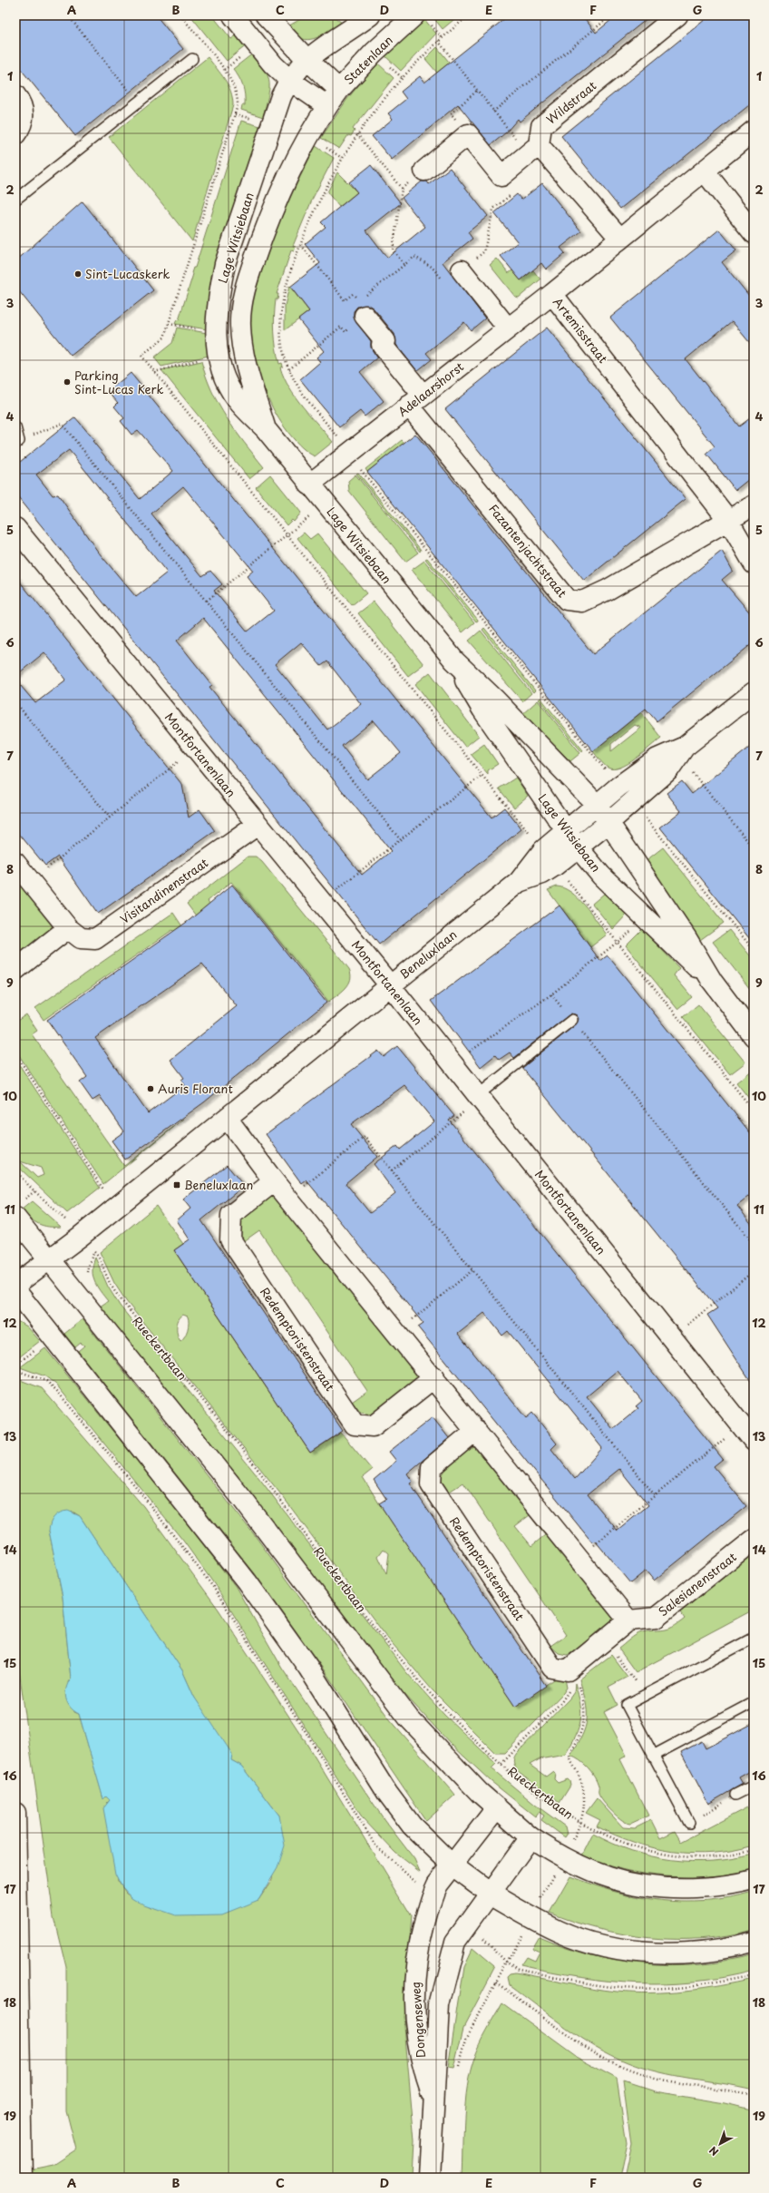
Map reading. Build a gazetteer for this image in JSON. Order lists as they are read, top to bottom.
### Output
{
  "streets": {
    "street": [
      "Statenlaan",
      "Wildstraat",
      "Lage Witsiebaan",
      "Artemisstraat",
      "Adelaarshorst",
      "Fazantenjachtstraat",
      "Montfortanenlaan",
      "Visitandinenstraat",
      "Beneluxlaan",
      "Redemptoristenstraat",
      "Salesianenstraat",
      "Dongenseweg"
    ],
    "path": ["Rueckertbaan"]
  },
  "crossings": [
    ["Statenlaan", "Lage Witsiebaan"],
    ["Lage Witsiebaan", "Adelaarshorst"],
    ["Lage Witsiebaan", "Beneluxlaan"],
    ["Artemisstraat", "Adelaarshorst"],
    ["Artemisstraat", "Fazantenjachtstraat"],
    ["Adelaarshorst", "Fazantenjachtstraat"],
    ["Montfortanenlaan", "Visitandinenstraat"],
    ["Montfortanenlaan", "Beneluxlaan"],
    ["Beneluxlaan", "Rueckertbaan"]
  ],
  "places": {
    "other": ["Sint-Lucaskerk", "Parking Sint-Lucas Kerk", "Auris Florant"],
    "transit": ["Beneluxlaan"]
  },
  "north": "bottom left",
  "grid": {
    "columns": [
      "A",
      "B",
      "C",
      "D",
      "E",
      "F",
      "G"
    ],
    "rows": [
      "1",
      "2",
      "3",
      "4",
      "5",
      "6",
      "7",
      "8",
      "9",
      "10",
      "11",
      "12",
      "13",
      "14",
      "15",
      "16",
      "17",
      "18",
      "19"
    ]
  }
}
